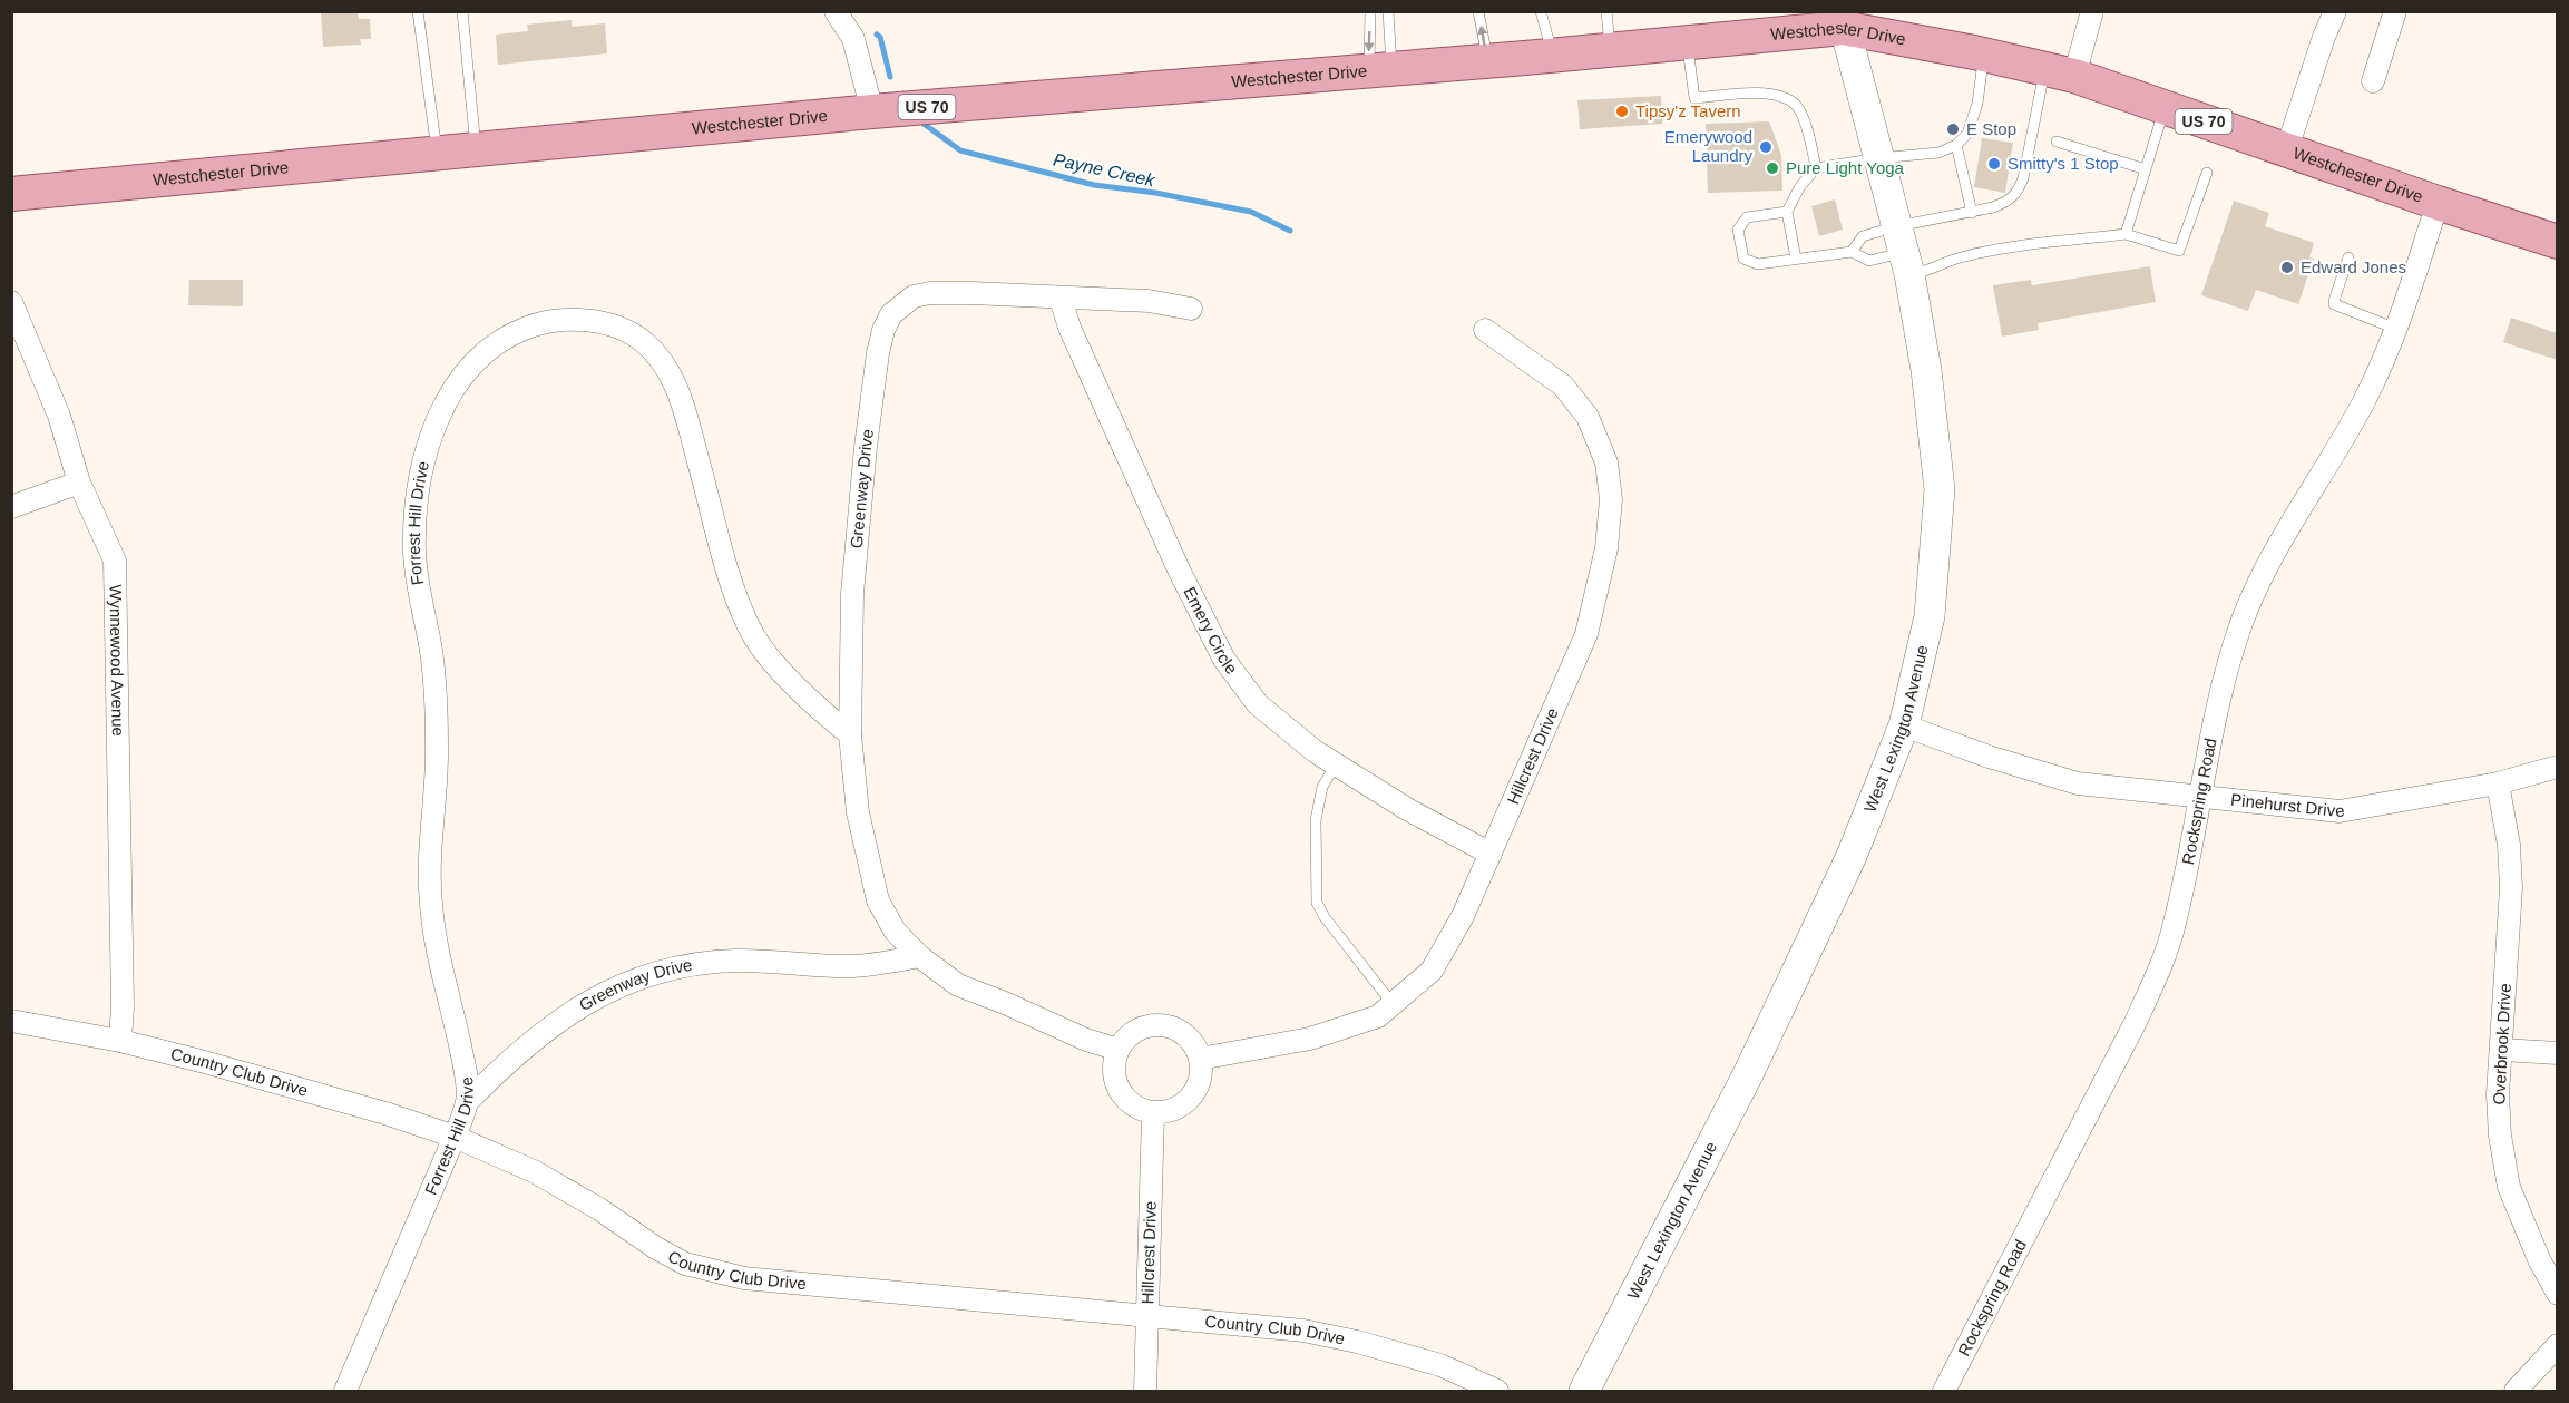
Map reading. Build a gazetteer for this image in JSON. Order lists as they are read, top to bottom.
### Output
{
  "streets": {
    "main road": ["Westchester Drive", "US 70"],
    "street": [
      "Greenway Drive",
      "Forrest Hill Drive",
      "Emery Circle",
      "Wynnewood Avenue",
      "West Lexington Avenue",
      "Hillcrest Drive",
      "Rockspring Road",
      "Pinehurst Drive",
      "Overbrook Drive",
      "Country Club Drive"
    ]
  },
  "crossings": [
    ["Westchester Drive", "West Lexington Avenue"],
    ["Westchester Drive", "Rockspring Road"],
    ["Greenway Drive", "Forrest Hill Drive"],
    ["Greenway Drive", "Emery Circle"],
    ["Greenway Drive", "Hillcrest Drive"],
    ["Forrest Hill Drive", "Country Club Drive"],
    ["Emery Circle", "Hillcrest Drive"],
    ["Wynnewood Avenue", "Country Club Drive"],
    ["West Lexington Avenue", "Pinehurst Drive"],
    ["Hillcrest Drive", "Country Club Drive"],
    ["Rockspring Road", "Pinehurst Drive"],
    ["Pinehurst Drive", "Overbrook Drive"]
  ],
  "water": ["Payne Creek"],
  "places": [
    "Tipsy'z Tavern",
    "E Stop",
    "Emerywood Laundry",
    "Smitty's 1 Stop",
    "Pure Light Yoga",
    "Edward Jones"
  ]
}
